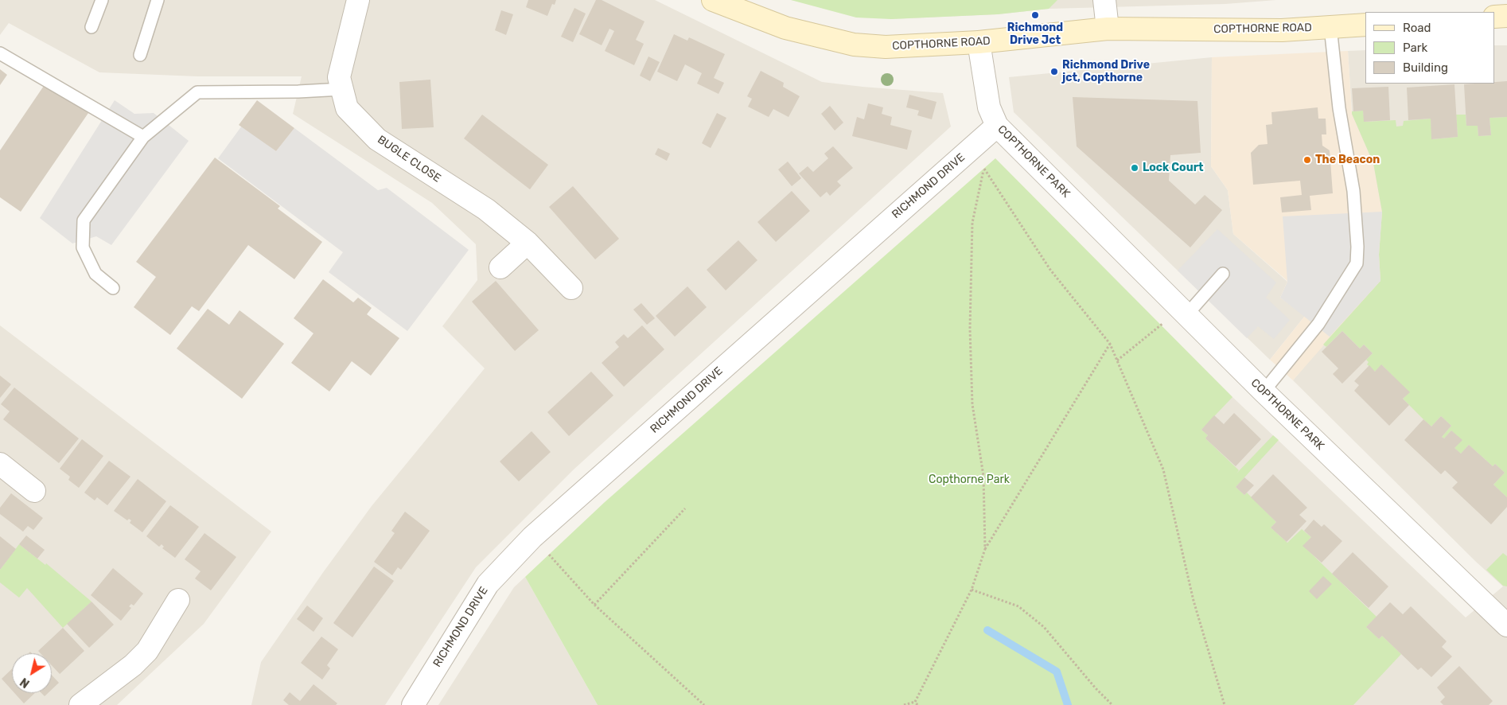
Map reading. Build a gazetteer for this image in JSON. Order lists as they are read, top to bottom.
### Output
{
  "streets": {
    "main road": ["COPTHORNE ROAD"],
    "street": ["BUGLE CLOSE", "COPTHORNE PARK", "RICHMOND DRIVE"]
  },
  "crossings": [
    ["COPTHORNE ROAD", "COPTHORNE PARK"],
    ["COPTHORNE PARK", "RICHMOND DRIVE"]
  ],
  "parks": ["Copthorne Park"],
  "places": [
    "Richmond Drive Jct",
    "Richmond Drive jct, Copthorne",
    "The Beacon",
    "Lock Court"
  ],
  "legend": ["Road", "Park", "Building"],
  "north": "bottom left"
}
